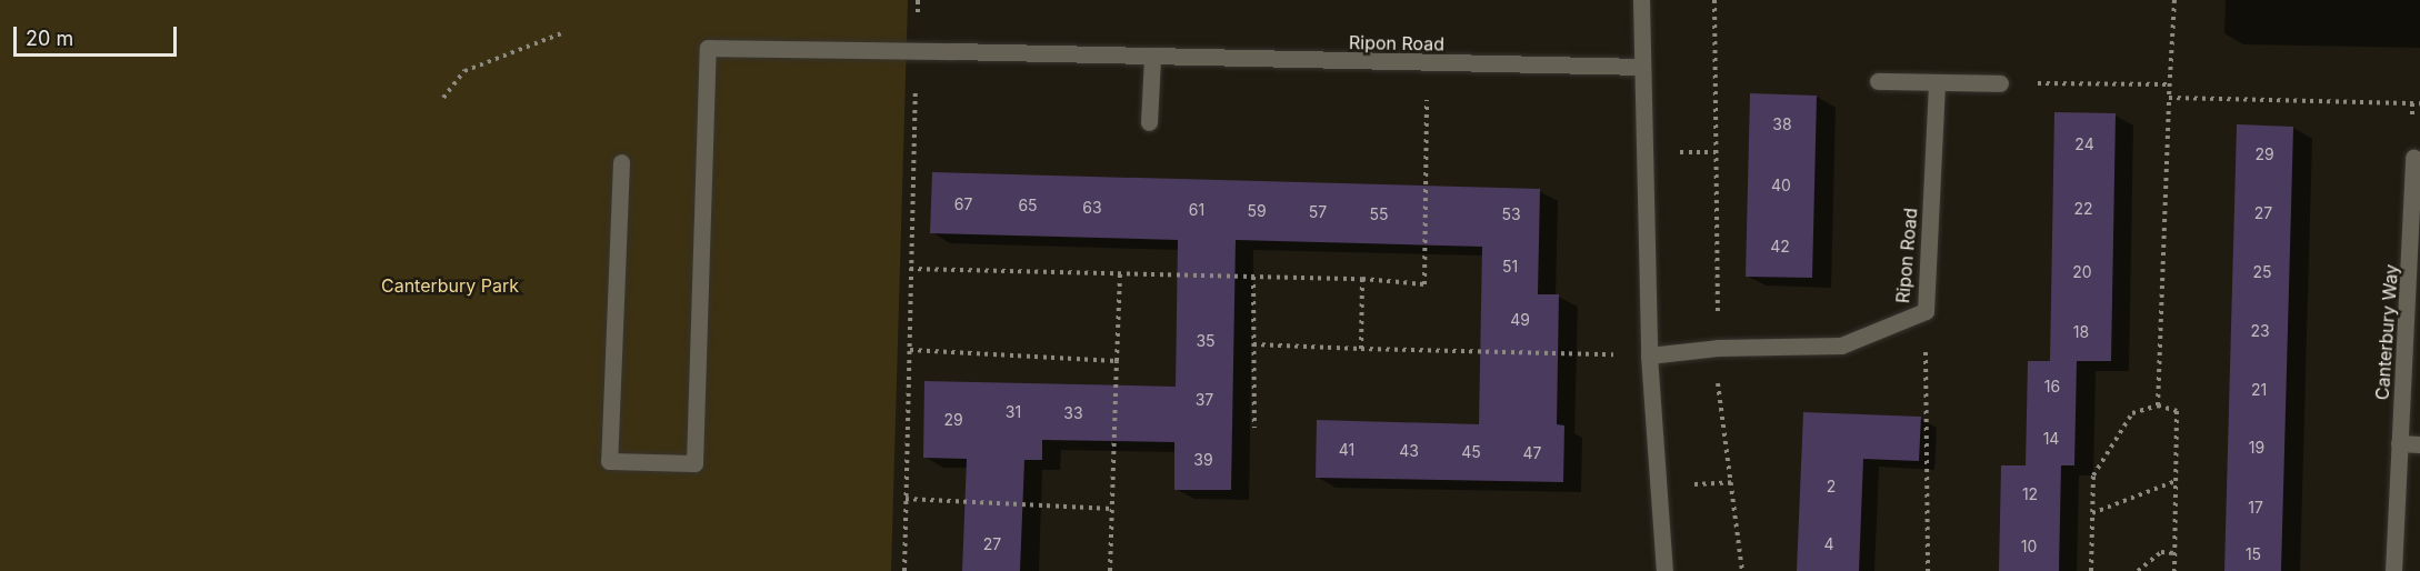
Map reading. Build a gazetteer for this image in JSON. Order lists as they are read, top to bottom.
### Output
{
  "streets": {
    "street": ["Ripon Road", "Canterbury Way"]
  },
  "parks": ["Canterbury Park"],
  "house_numbers": [
    "38",
    "24",
    "29",
    "40",
    "67",
    "65",
    "63",
    "22",
    "61",
    "59",
    "57",
    "27",
    "55",
    "53",
    "42",
    "51",
    "20",
    "25",
    "49",
    "23",
    "18",
    "35",
    "16",
    "21",
    "37",
    "31",
    "33",
    "29",
    "14",
    "19",
    "41",
    "43",
    "45",
    "47",
    "39",
    "2",
    "12",
    "17",
    "27",
    "4",
    "10",
    "15"
  ],
  "scale_bar": "20 m"
}
